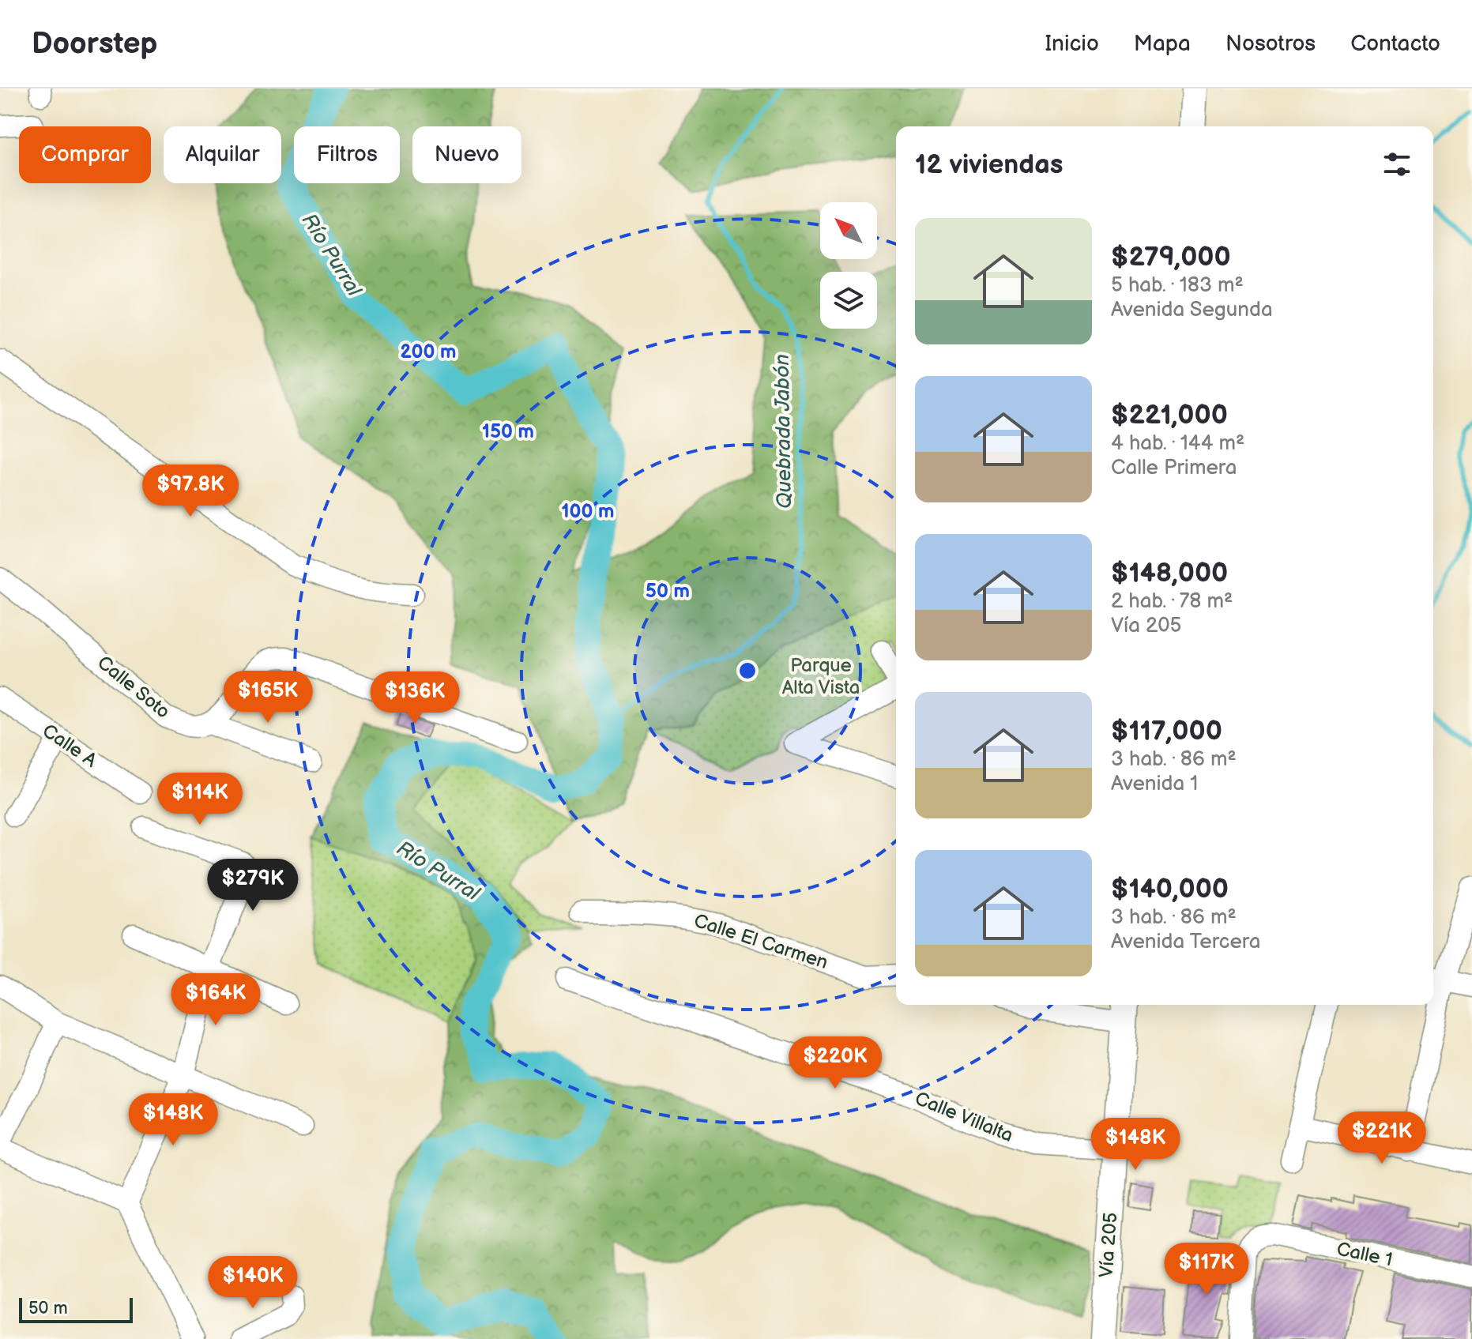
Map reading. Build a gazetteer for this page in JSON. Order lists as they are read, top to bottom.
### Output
{
  "streets": {
    "main road": ["Vía 205"],
    "street": [
      "Calle Soto",
      "Calle A",
      "Calle El Carmen",
      "Calle Villalta",
      "Calle 1"
    ]
  },
  "crossings": [
    ["Calle Villalta", "Vía 205"]
  ],
  "water": ["Río Purral", "Quebrada Jabón"],
  "parks": ["Parque Alta Vista"],
  "scale_bar": "50 m",
  "north": "top left",
  "page": {
    "header": "Doorstep",
    "nav": [
      "Inicio",
      "Mapa",
      "Nosotros",
      "Contacto"
    ],
    "chip": [
      "Comprar",
      "Alquilar",
      "Filtros",
      "Nuevo"
    ],
    "heading": "12 viviendas",
    "list": [
      {
        "name": "$279,000",
        "note": "5 hab. · 183 m² · Avenida Segunda"
      },
      {
        "name": "$221,000",
        "note": "4 hab. · 144 m² · Calle Primera"
      },
      {
        "name": "$148,000",
        "note": "2 hab. · 78 m² · Vía 205"
      },
      {
        "name": "$117,000",
        "note": "3 hab. · 86 m² · Avenida 1"
      },
      {
        "name": "$140,000",
        "note": "3 hab. · 86 m² · Avenida Tercera"
      }
    ],
    "price": [
      "$97.8K",
      "$165K",
      "$136K",
      "$114K",
      "$279K",
      "$164K",
      "$220K",
      "$148K",
      "$221K",
      "$148K",
      "$117K",
      "$140K"
    ],
    "scale": "50 m"
  },
  "rings": [
    "200 m",
    "150 m",
    "100 m",
    "50 m"
  ]
}
